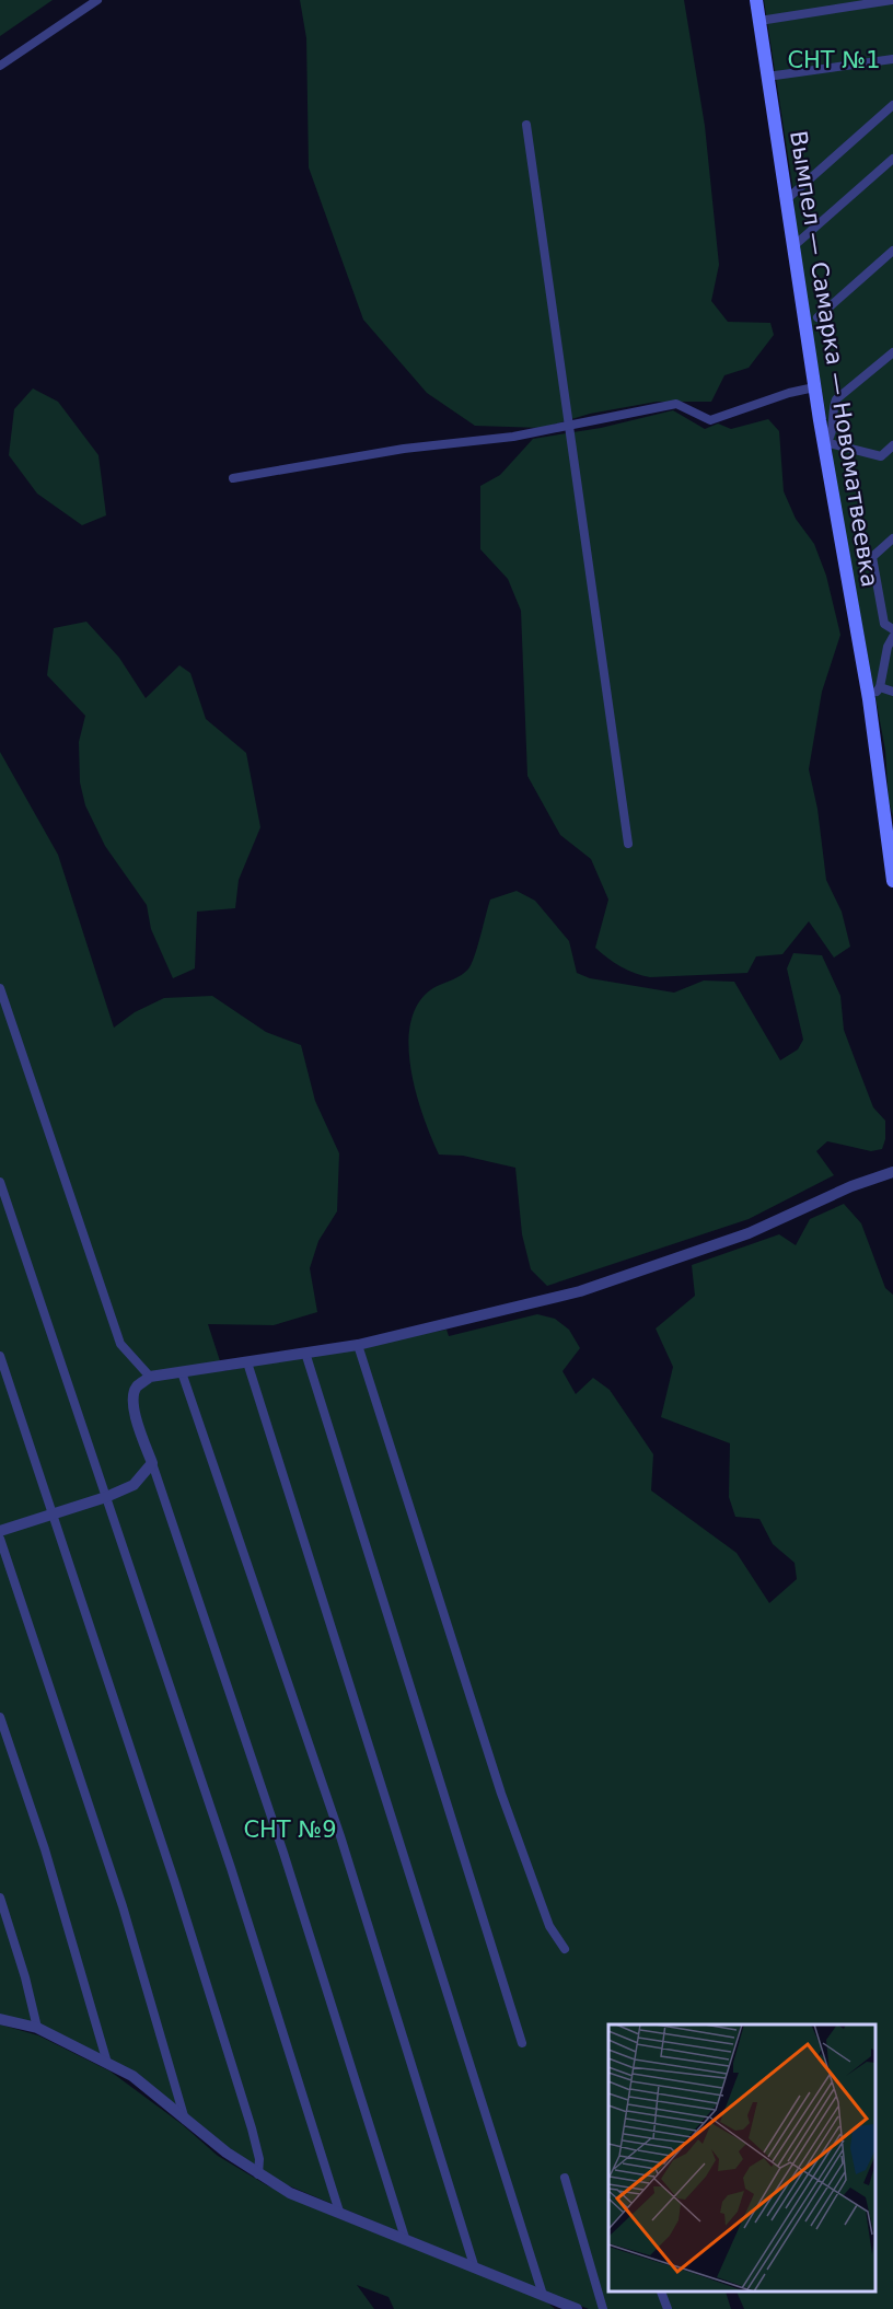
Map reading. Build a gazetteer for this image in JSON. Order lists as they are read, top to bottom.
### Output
{
  "streets": {
    "main road": ["Вымпел — Самарка — Новоматвеевка"]
  },
  "parks": ["СНТ №1", "СНТ №9"]
}
